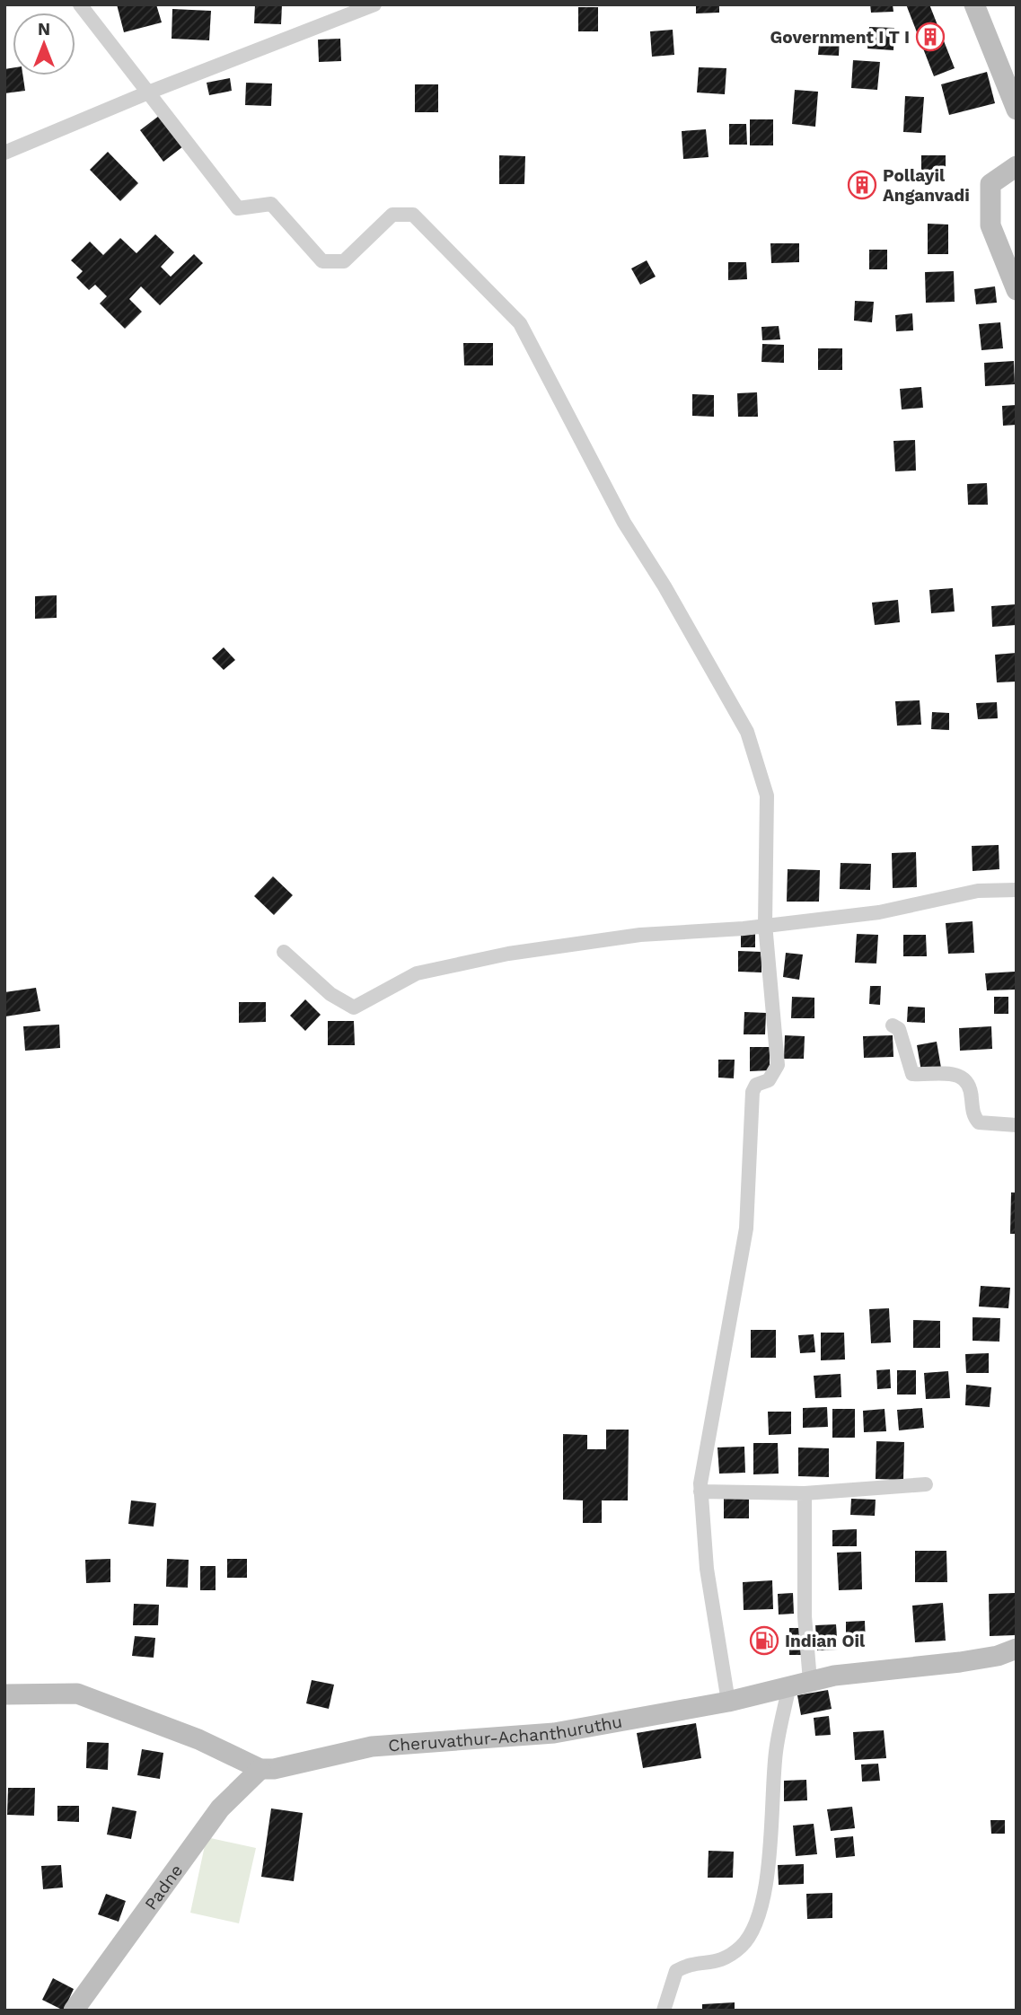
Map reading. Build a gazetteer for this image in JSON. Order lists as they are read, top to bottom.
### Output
{
  "streets": {
    "main road": ["Cheruvathur-Achanthuruthu", "Padne"]
  },
  "crossings": [
    ["Cheruvathur-Achanthuruthu", "Padne"]
  ],
  "places": {
    "building": ["Government I T I", "Pollayil Anganvadi"],
    "fuel station": ["Indian Oil"]
  },
  "north": "top"
}
